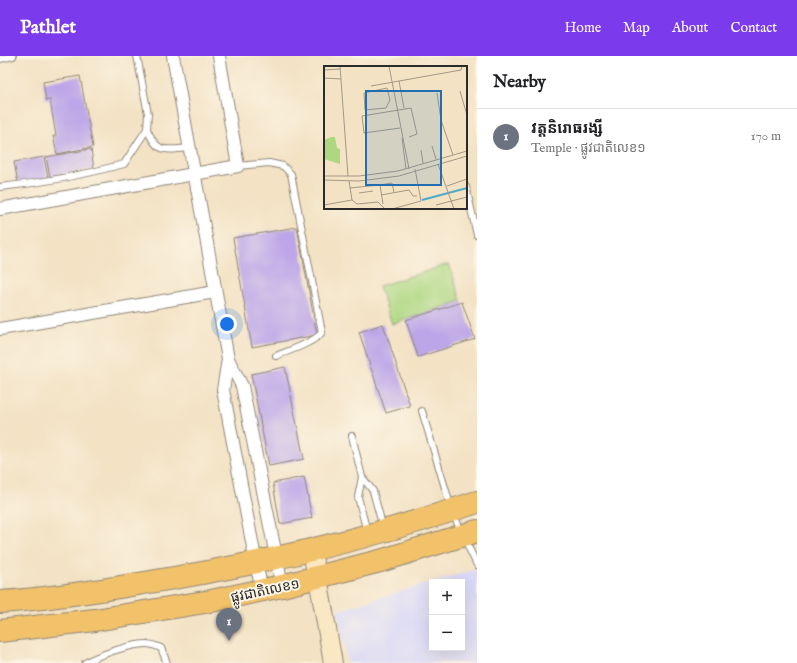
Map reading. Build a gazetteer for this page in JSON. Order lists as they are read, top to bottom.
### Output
{
  "streets": {
    "highway": ["ផ្លូវជាតិលេខ១"]
  },
  "page": {
    "header": "Pathlet",
    "nav": [
      "Home",
      "Map",
      "About",
      "Contact"
    ],
    "heading": "Nearby",
    "list": [
      {
        "mark": "1",
        "name": "វត្តនិរោធរង្សី",
        "note": "Temple · ផ្លូវជាតិលេខ១",
        "value": "170 m"
      }
    ],
    "map_buttons": ["+", "−"],
    "pins": "1"
  }
}
